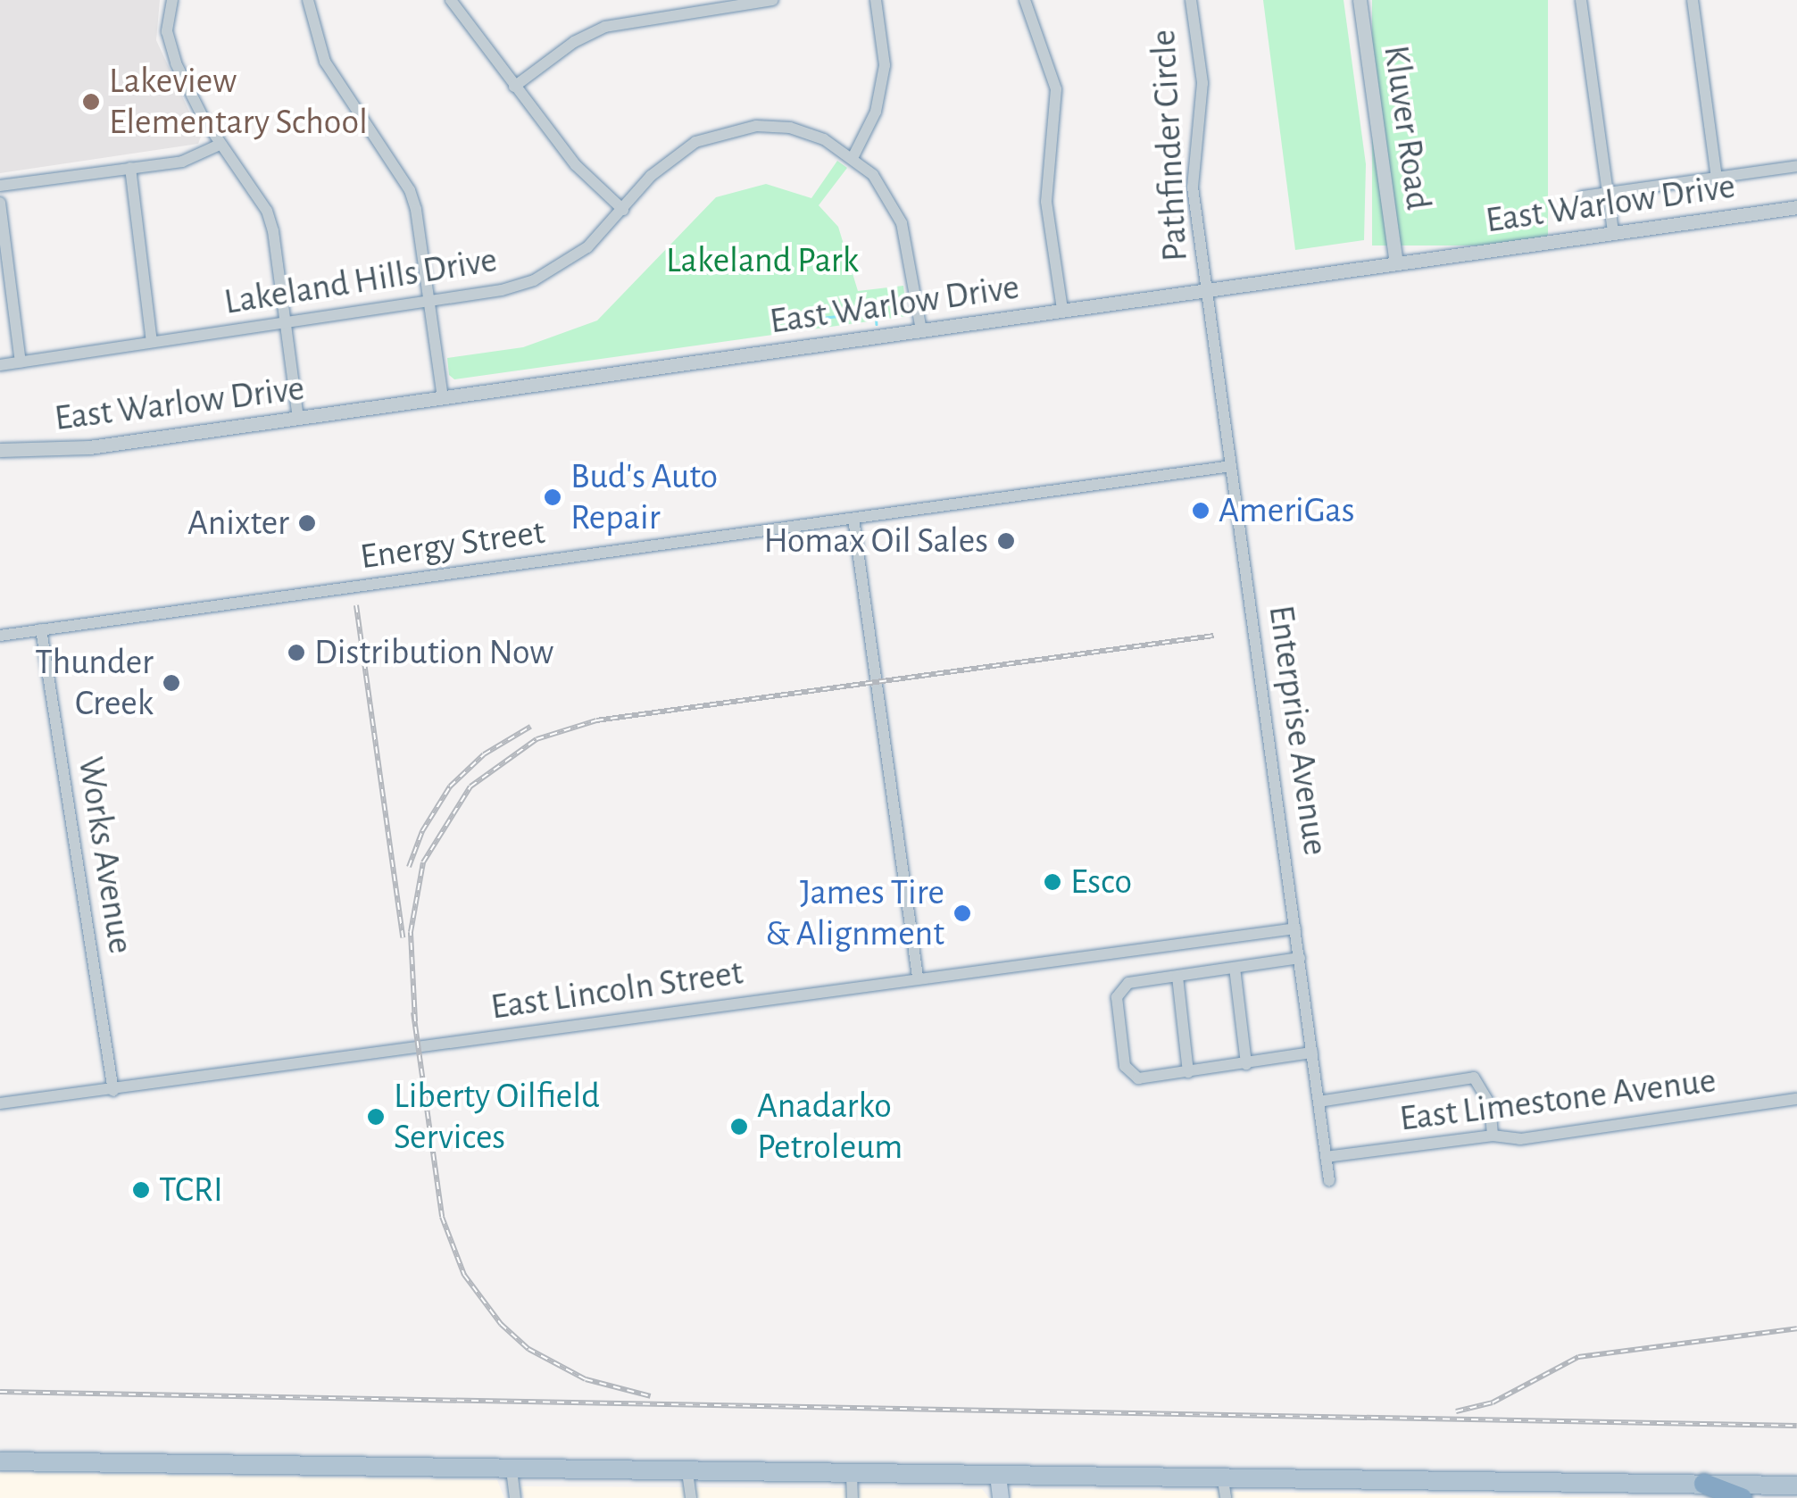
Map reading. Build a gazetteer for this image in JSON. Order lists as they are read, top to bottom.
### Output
{
  "streets": {
    "street": [
      "Kluver Road",
      "Pathfinder Circle",
      "East Warlow Drive",
      "Lakeland Hills Drive",
      "Energy Street",
      "Enterprise Avenue",
      "Works Avenue",
      "East Lincoln Street",
      "East Limestone Avenue"
    ]
  },
  "crossings": [
    ["Kluver Road", "East Warlow Drive"],
    ["Pathfinder Circle", "East Warlow Drive"],
    ["Pathfinder Circle", "Enterprise Avenue"],
    ["East Warlow Drive", "Lakeland Hills Drive"],
    ["East Warlow Drive", "Enterprise Avenue"],
    ["Energy Street", "Enterprise Avenue"],
    ["Energy Street", "Works Avenue"],
    ["Enterprise Avenue", "East Lincoln Street"],
    ["Enterprise Avenue", "East Limestone Avenue"],
    ["Works Avenue", "East Lincoln Street"]
  ],
  "parks": ["Lakeland Park"],
  "places": [
    "Lakeview Elementary School",
    "Bud's Auto Repair",
    "AmeriGas",
    "Anixter",
    "Homax Oil Sales",
    "Distribution Now",
    "Thunder Creek",
    "Esco",
    "James Tire & Alignment",
    "Liberty Oilfield Services",
    "Anadarko Petroleum",
    "TCRI"
  ]
}
